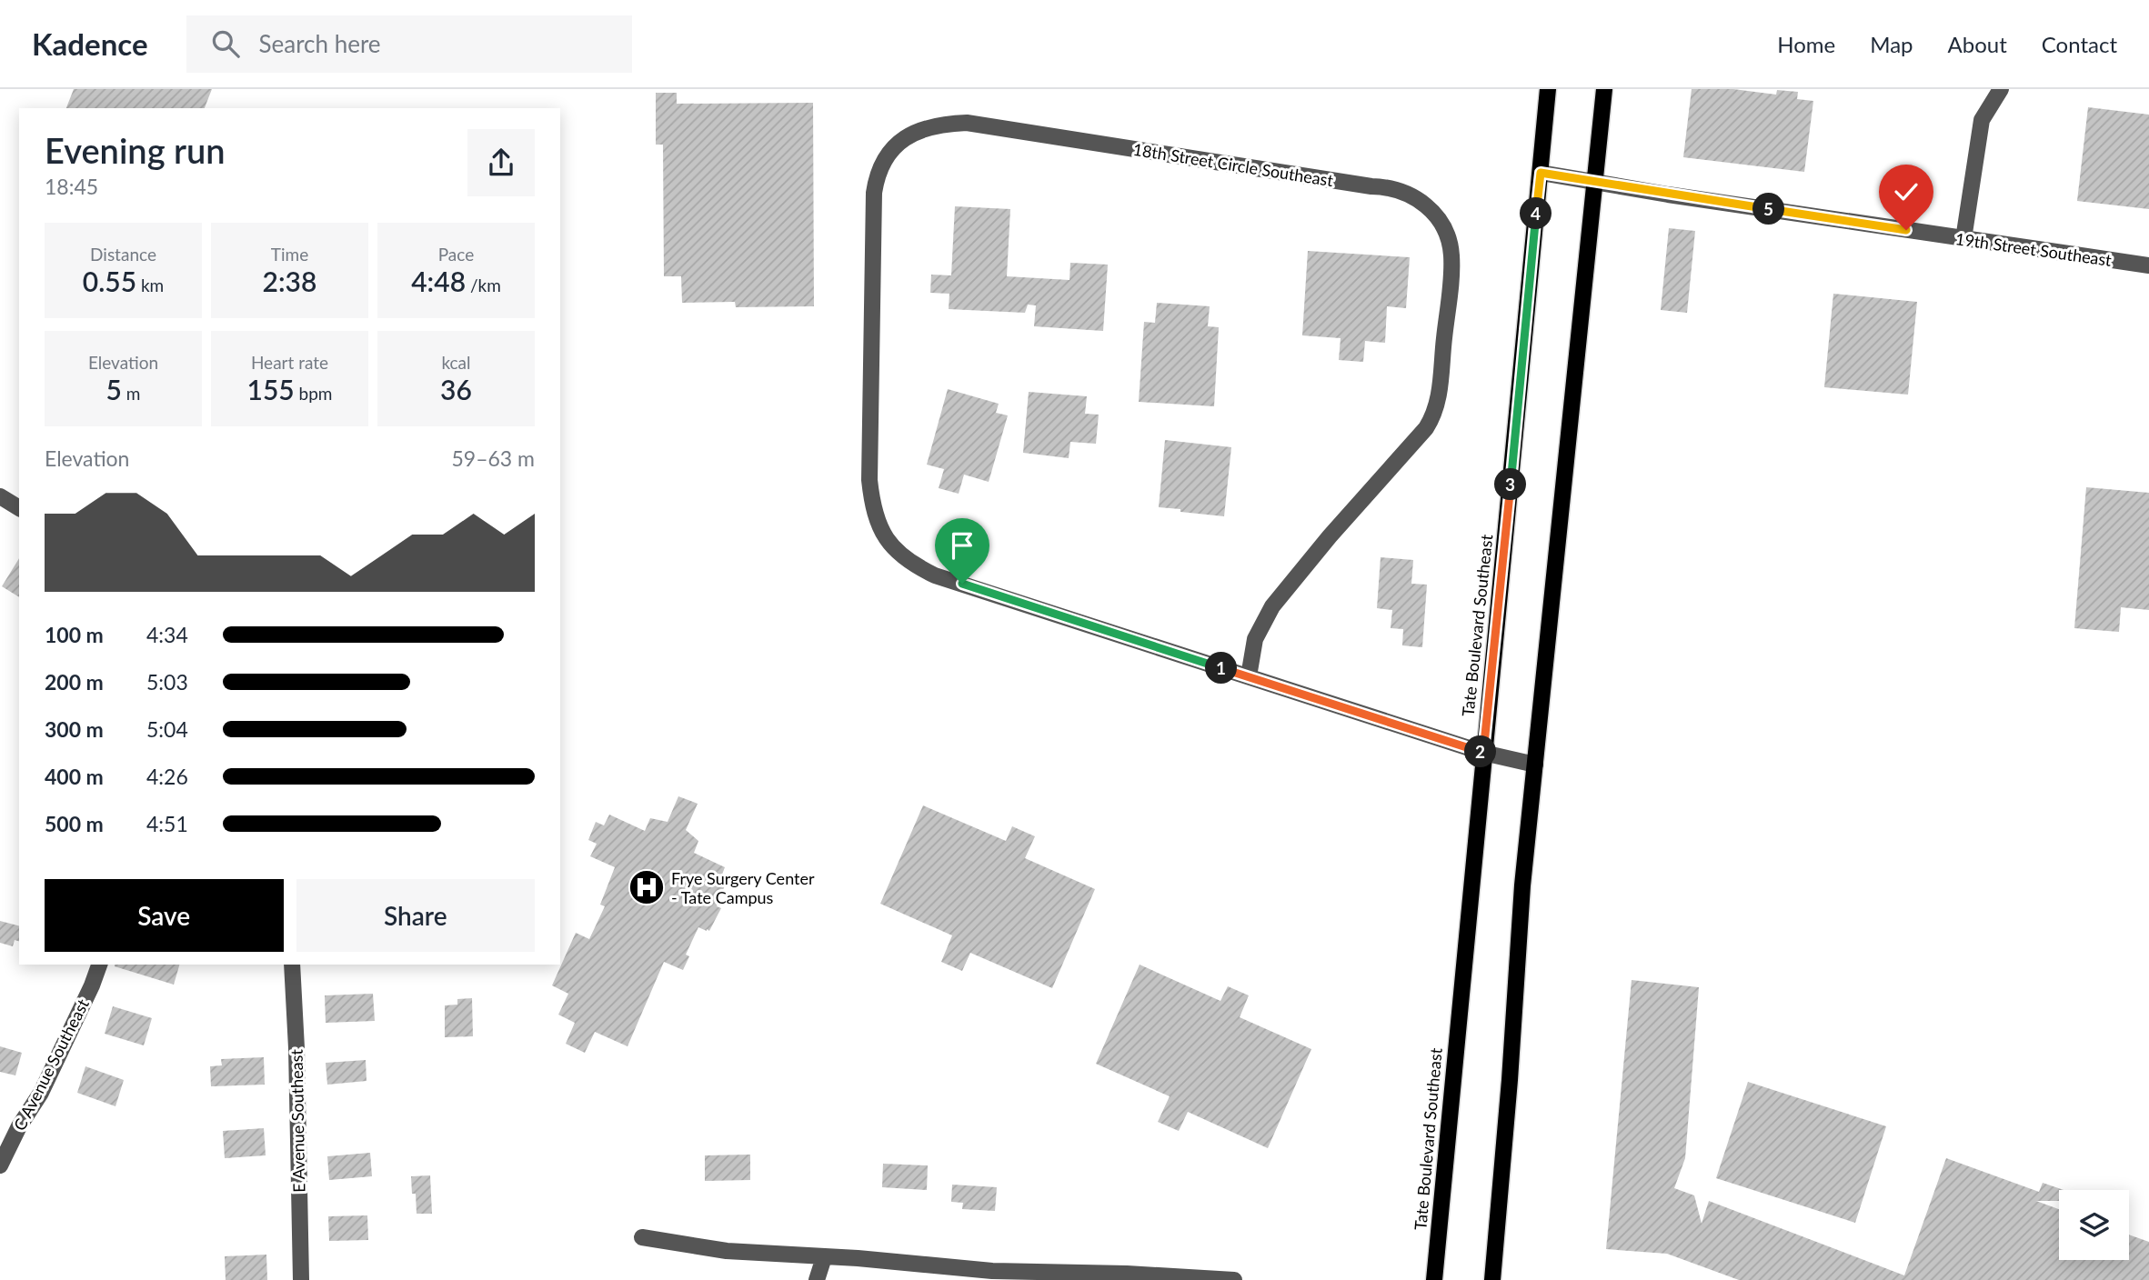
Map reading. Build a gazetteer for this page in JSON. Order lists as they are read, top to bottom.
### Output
{
  "streets": {
    "main road": ["Tate Boulevard Southeast"],
    "street": [
      "18th Street Circle Southeast",
      "19th Street Southeast",
      "C Avenue Southeast",
      "E Avenue Southeast"
    ]
  },
  "crossings": [
    ["19th Street Southeast", "Tate Boulevard Southeast"]
  ],
  "places": {
    "hospital": ["Frye Surgery Center - Tate Campus"]
  },
  "page": {
    "header": "Kadence",
    "search": "Search here",
    "nav": [
      "Home",
      "Map",
      "About",
      "Contact"
    ],
    "heading": ["Evening run", "18:45"],
    "pins": [
      "5",
      "4",
      "3",
      "1",
      "2"
    ],
    "stats": [
      ["Distance", "0.55 km"],
      ["Time", "2:38"],
      ["Pace", "4:48 /km"],
      ["Elevation", "5 m"],
      ["Heart rate", "155 bpm"],
      ["kcal", "36"]
    ],
    "chart": ["Elevation", "59–63 m"],
    "list": [
      {
        "name": "100 m",
        "note": "4:34"
      },
      {
        "name": "200 m",
        "note": "5:03"
      },
      {
        "name": "300 m",
        "note": "5:04"
      },
      {
        "name": "400 m",
        "note": "4:26"
      },
      {
        "name": "500 m",
        "note": "4:51"
      }
    ],
    "buttons": ["Save", "Share"]
  }
}
